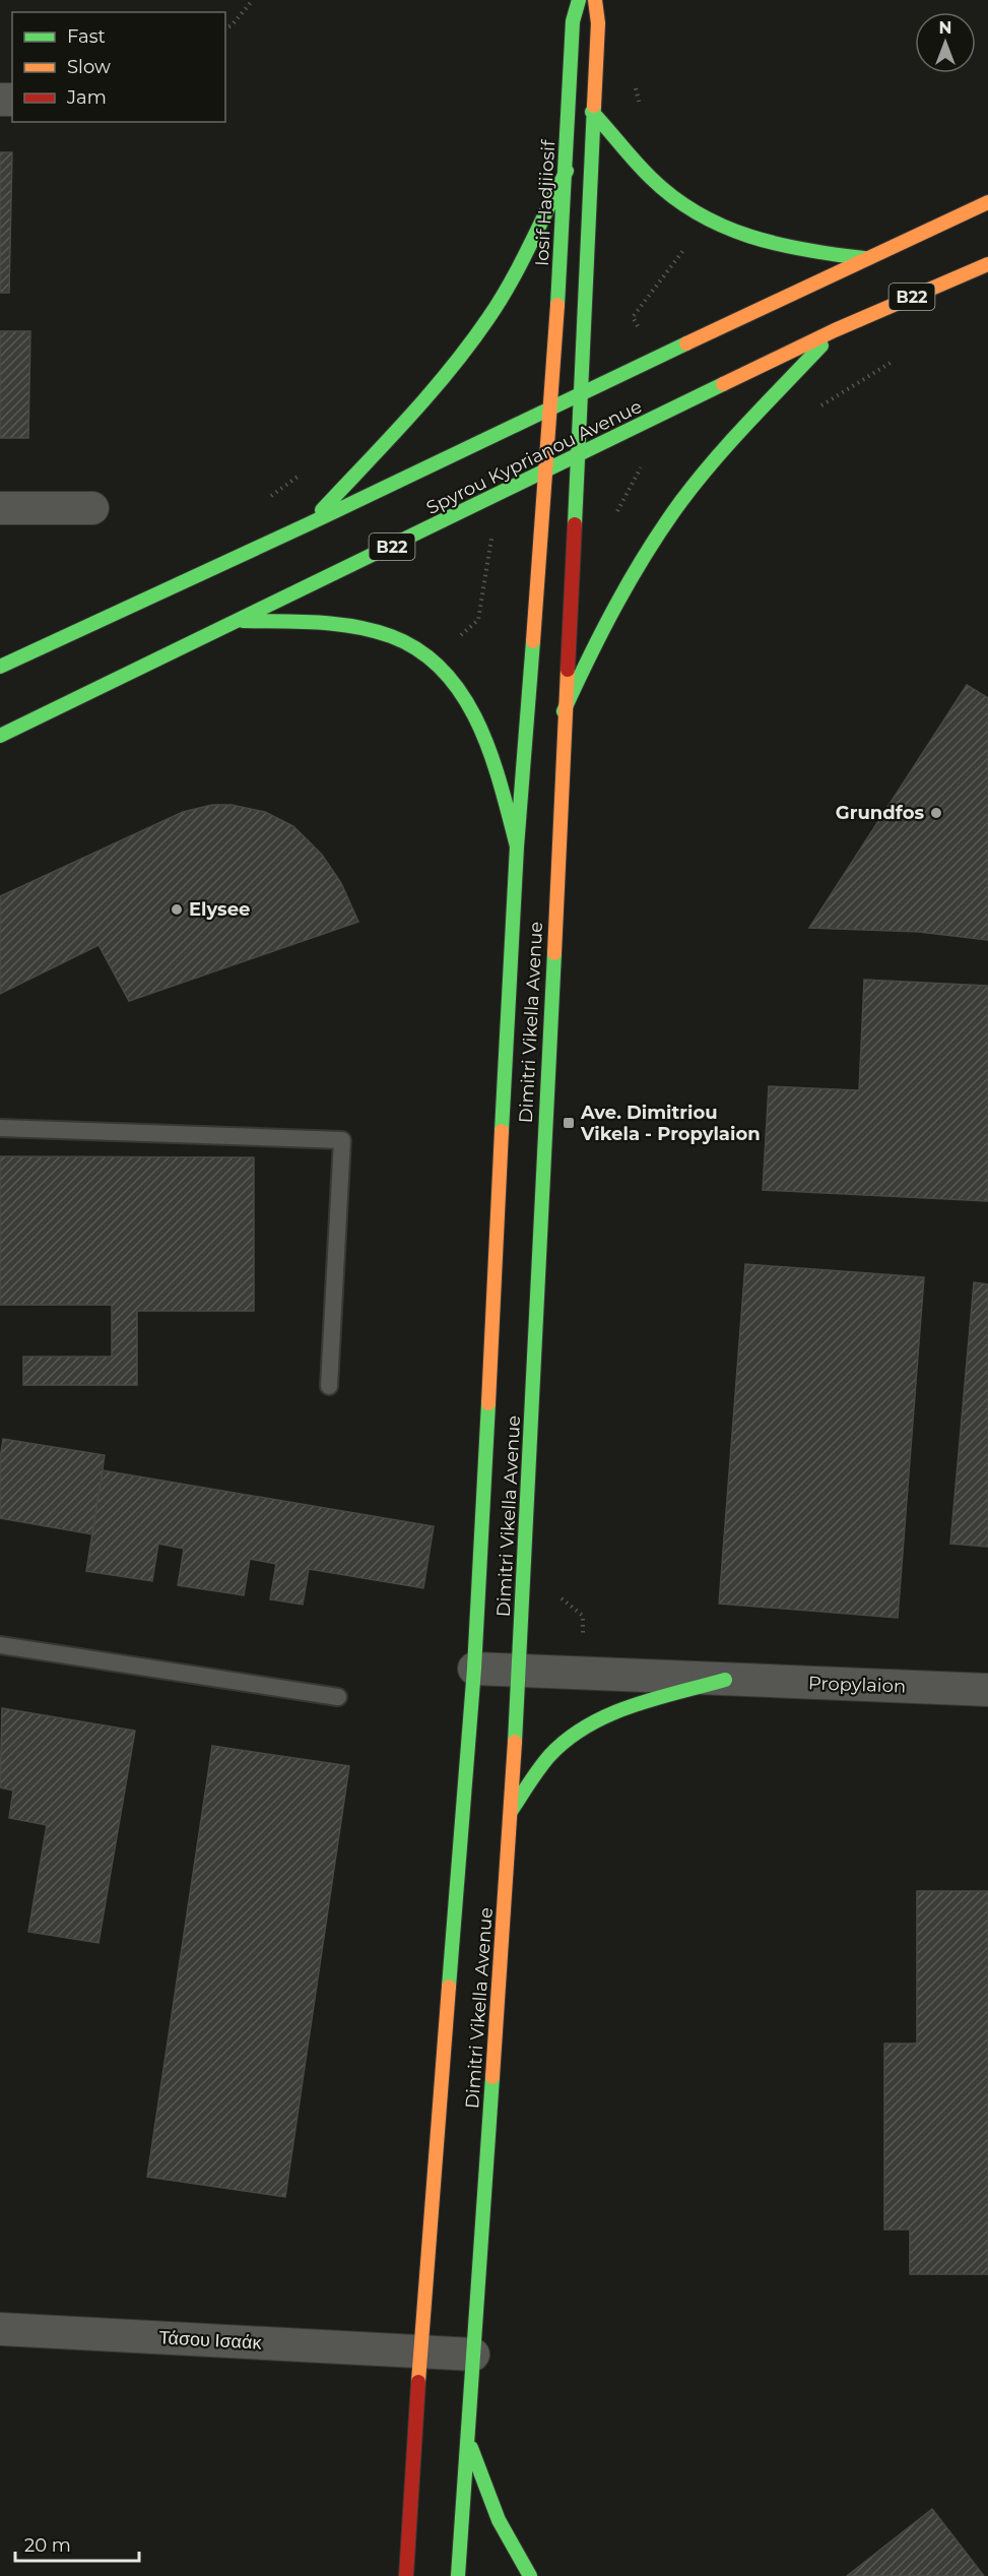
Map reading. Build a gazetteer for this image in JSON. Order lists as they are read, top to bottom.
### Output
{
  "streets": {
    "main road": [
      "Iosif Hadjiiosif",
      "B22",
      "Spyrou Kyprianou Avenue",
      "Dimitri Vikella Avenue"
    ],
    "street": ["Propylaion", "Τάσου Ισαάκ"]
  },
  "crossings": [
    ["Iosif Hadjiiosif", "Spyrou Kyprianou Avenue"],
    ["Iosif Hadjiiosif", "Dimitri Vikella Avenue"],
    ["Spyrou Kyprianou Avenue", "Dimitri Vikella Avenue"],
    ["Dimitri Vikella Avenue", "Propylaion"],
    ["Dimitri Vikella Avenue", "Τάσου Ισαάκ"]
  ],
  "places": {
    "other": ["Grundfos", "Elysee"],
    "transit": ["Ave. Dimitriou Vikela - Propylaion"]
  },
  "legend": ["Fast", "Slow", "Jam"],
  "scale_bar": "20 m",
  "north": "top"
}
